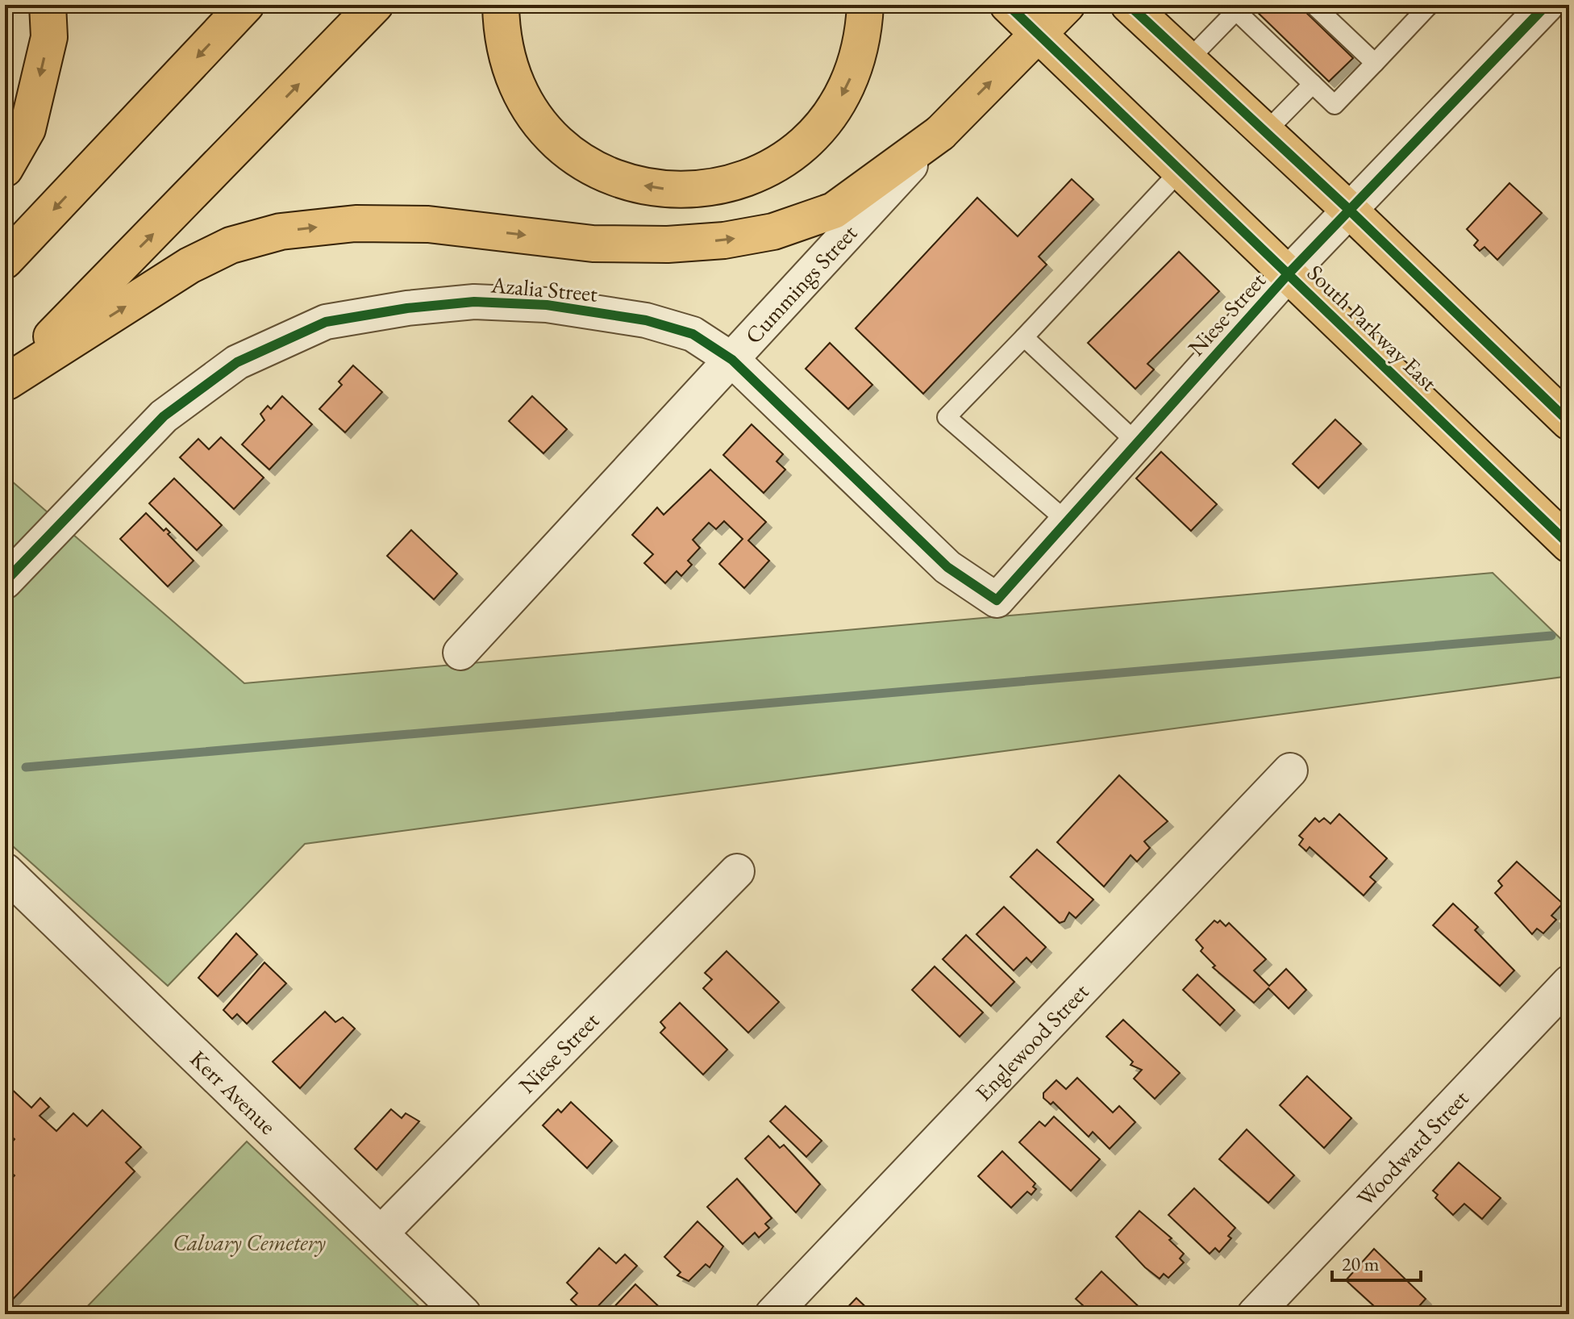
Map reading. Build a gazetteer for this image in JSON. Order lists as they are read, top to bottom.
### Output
{
  "streets": {
    "main road": ["Cummings Street", "South Parkway East"],
    "street": [
      "Azalia Street",
      "Niese Street",
      "Englewood Street",
      "Kerr Avenue",
      "Woodward Street"
    ]
  },
  "crossings": [
    ["Cummings Street", "Azalia Street"],
    ["Cummings Street", "South Parkway East"],
    ["Azalia Street", "Niese Street"],
    ["Niese Street", "South Parkway East"],
    ["Niese Street", "Kerr Avenue"]
  ],
  "parks": ["Calvary Cemetery"],
  "scale_bar": "20 m"
}
